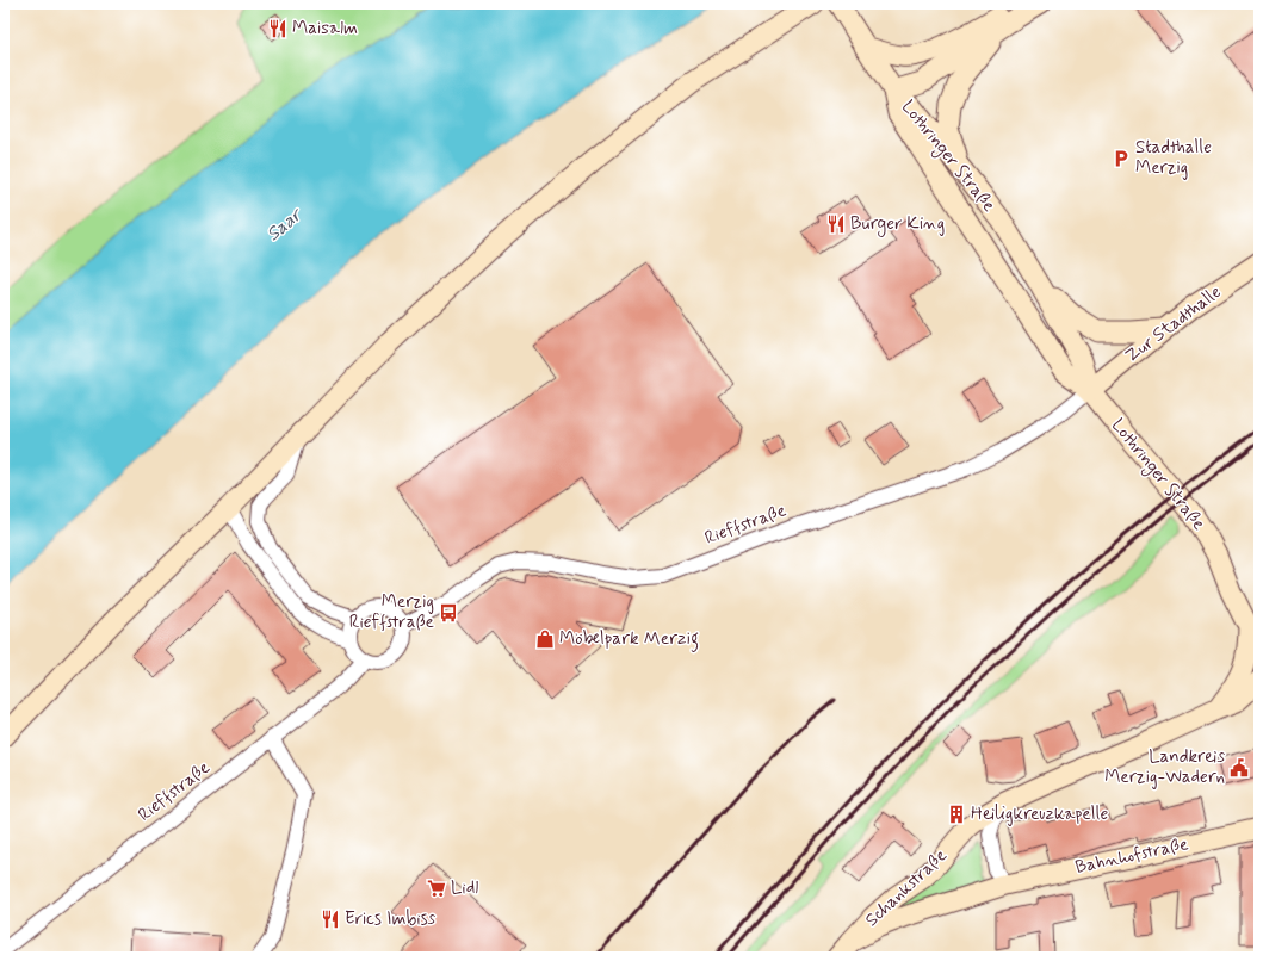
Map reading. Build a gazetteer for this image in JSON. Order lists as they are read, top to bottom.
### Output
{
  "streets": {
    "main road": [
      "Lothringer Straße",
      "Zur Stadthalle",
      "Bahnhofstraße",
      "Schankstraße"
    ],
    "street": ["Rieffstraße"]
  },
  "crossings": [
    ["Lothringer Straße", "Zur Stadthalle"],
    ["Lothringer Straße", "Rieffstraße"],
    ["Lothringer Straße", "Schankstraße"],
    ["Zur Stadthalle", "Rieffstraße"],
    ["Bahnhofstraße", "Schankstraße"]
  ],
  "water": ["Saar"],
  "places": {
    "restaurant": ["Maisalm", "Burger King", "Erics Imbiss"],
    "parking": ["Stadthalle Merzig"],
    "bus stop": ["Merzig Rieffstraße"],
    "shop": ["Möbelpark Merzig"],
    "public building": ["Landkreis Merzig-Wadern"],
    "building": ["Heiligkreuzkapelle"],
    "supermarket": ["Lidl"]
  }
}
